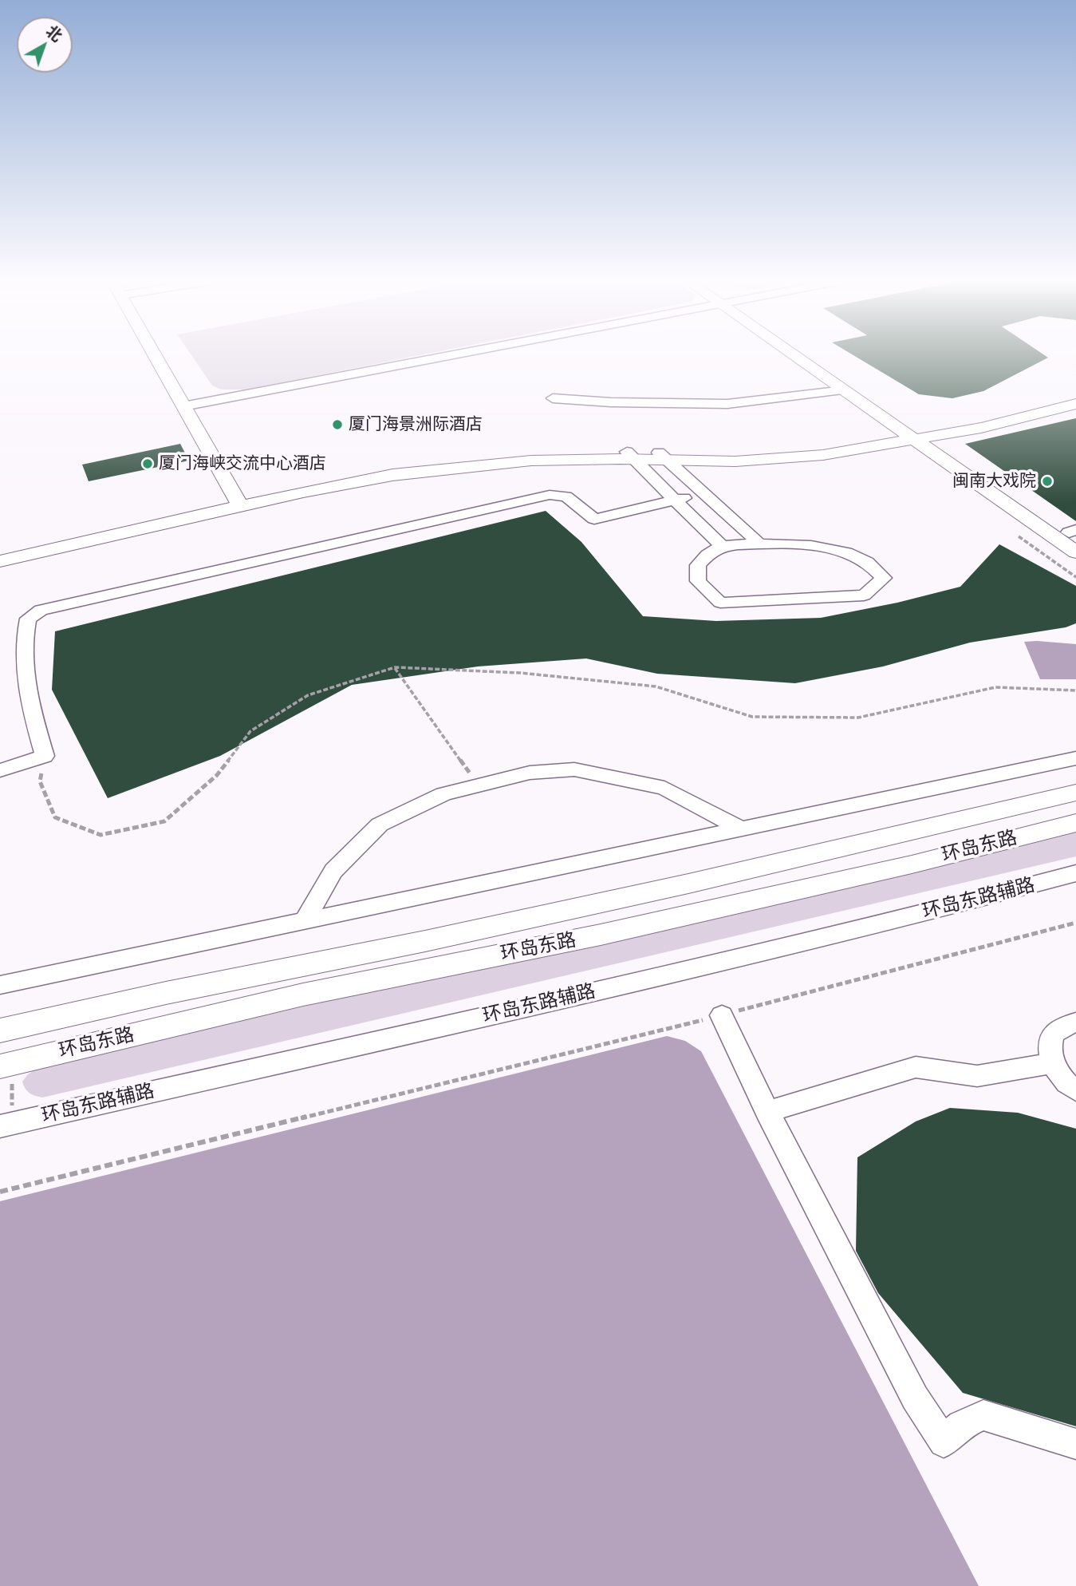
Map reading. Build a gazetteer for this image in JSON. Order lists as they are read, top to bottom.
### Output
{
  "streets": {
    "main road": ["环岛东路"],
    "street": ["环岛东路辅路"]
  },
  "places": ["厦门海景洲际酒店", "厦门海峡交流中心酒店", "闽南大戏院"],
  "north": "top right"
}
